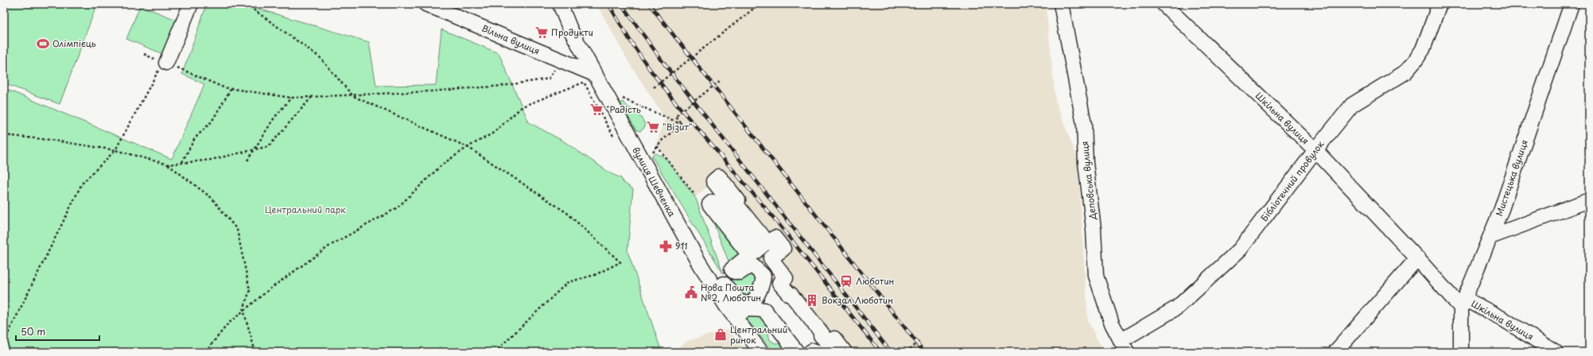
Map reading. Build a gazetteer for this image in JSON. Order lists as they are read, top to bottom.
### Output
{
  "streets": {
    "street": [
      "Вільна вулиця",
      "Шкільна вулиця",
      "Мистецька вулиця",
      "Деповська вулиця",
      "Бібліотечний провулок",
      "вулиця Шевченка"
    ]
  },
  "crossings": [
    ["Вільна вулиця", "вулиця Шевченка"],
    ["Шкільна вулиця", "Мистецька вулиця"],
    ["Шкільна вулиця", "Бібліотечний провулок"],
    ["Деповська вулиця", "Бібліотечний провулок"]
  ],
  "parks": ["Центральний парк"],
  "places": {
    "supermarket": ["Продукти", "\"Радість\"", "\"Візит\""],
    "sports": ["Олімпієць"],
    "pharmacy": ["911"],
    "station": ["Люботин"],
    "public building": ["Нова Пошта №2, Люботин"],
    "building": ["Вокзал Люботин"],
    "shop": ["Центральний ринок"]
  },
  "scale_bar": "50 m"
}
